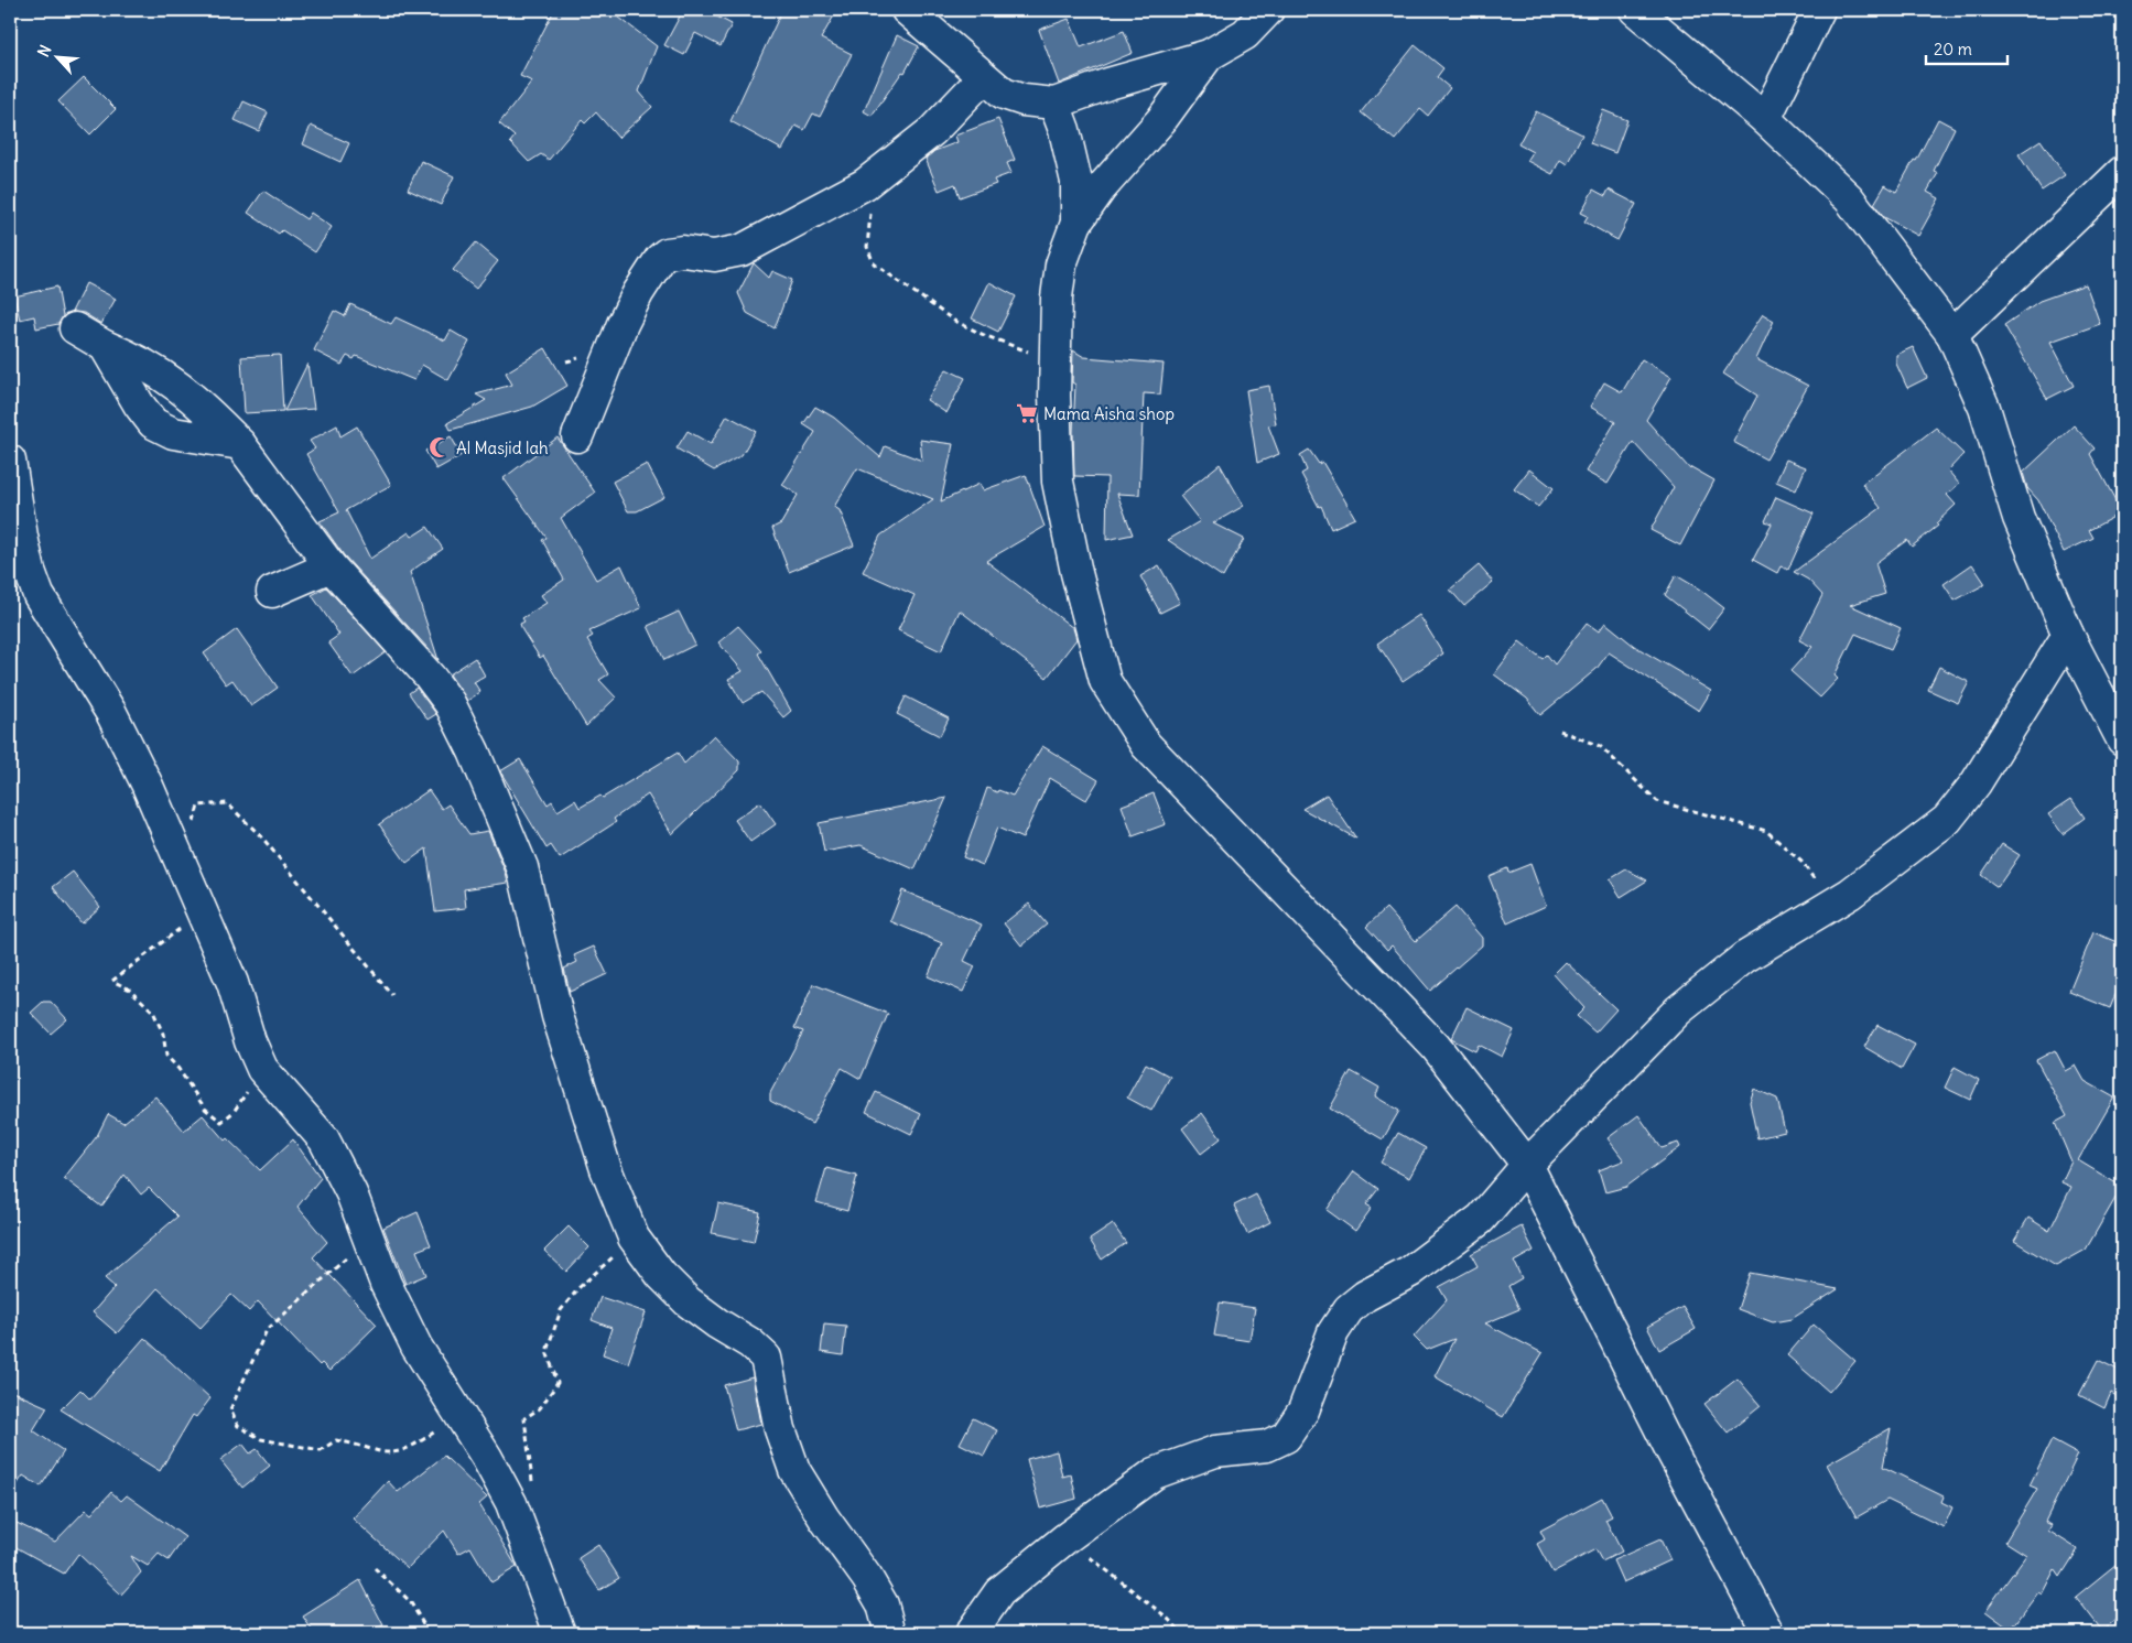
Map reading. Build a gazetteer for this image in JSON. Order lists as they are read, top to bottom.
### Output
{
  "places": {
    "supermarket": ["Mama Aisha shop"],
    "mosque": ["Al Masjid lah"]
  },
  "scale_bar": "20 m",
  "north": "top left"
}
